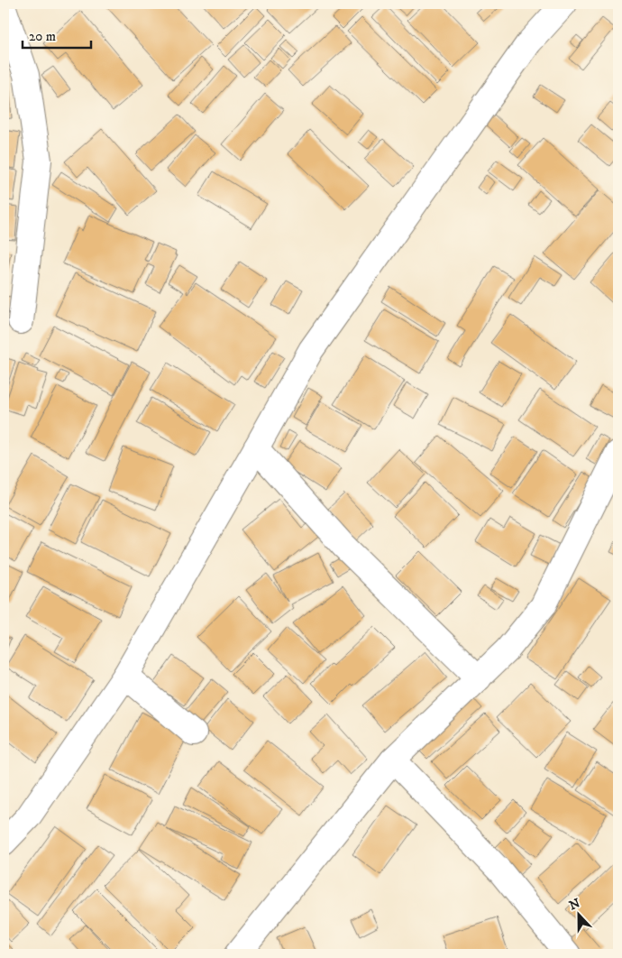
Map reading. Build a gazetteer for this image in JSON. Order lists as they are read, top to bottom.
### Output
{
  "scale_bar": "20 m",
  "north": "top"
}
